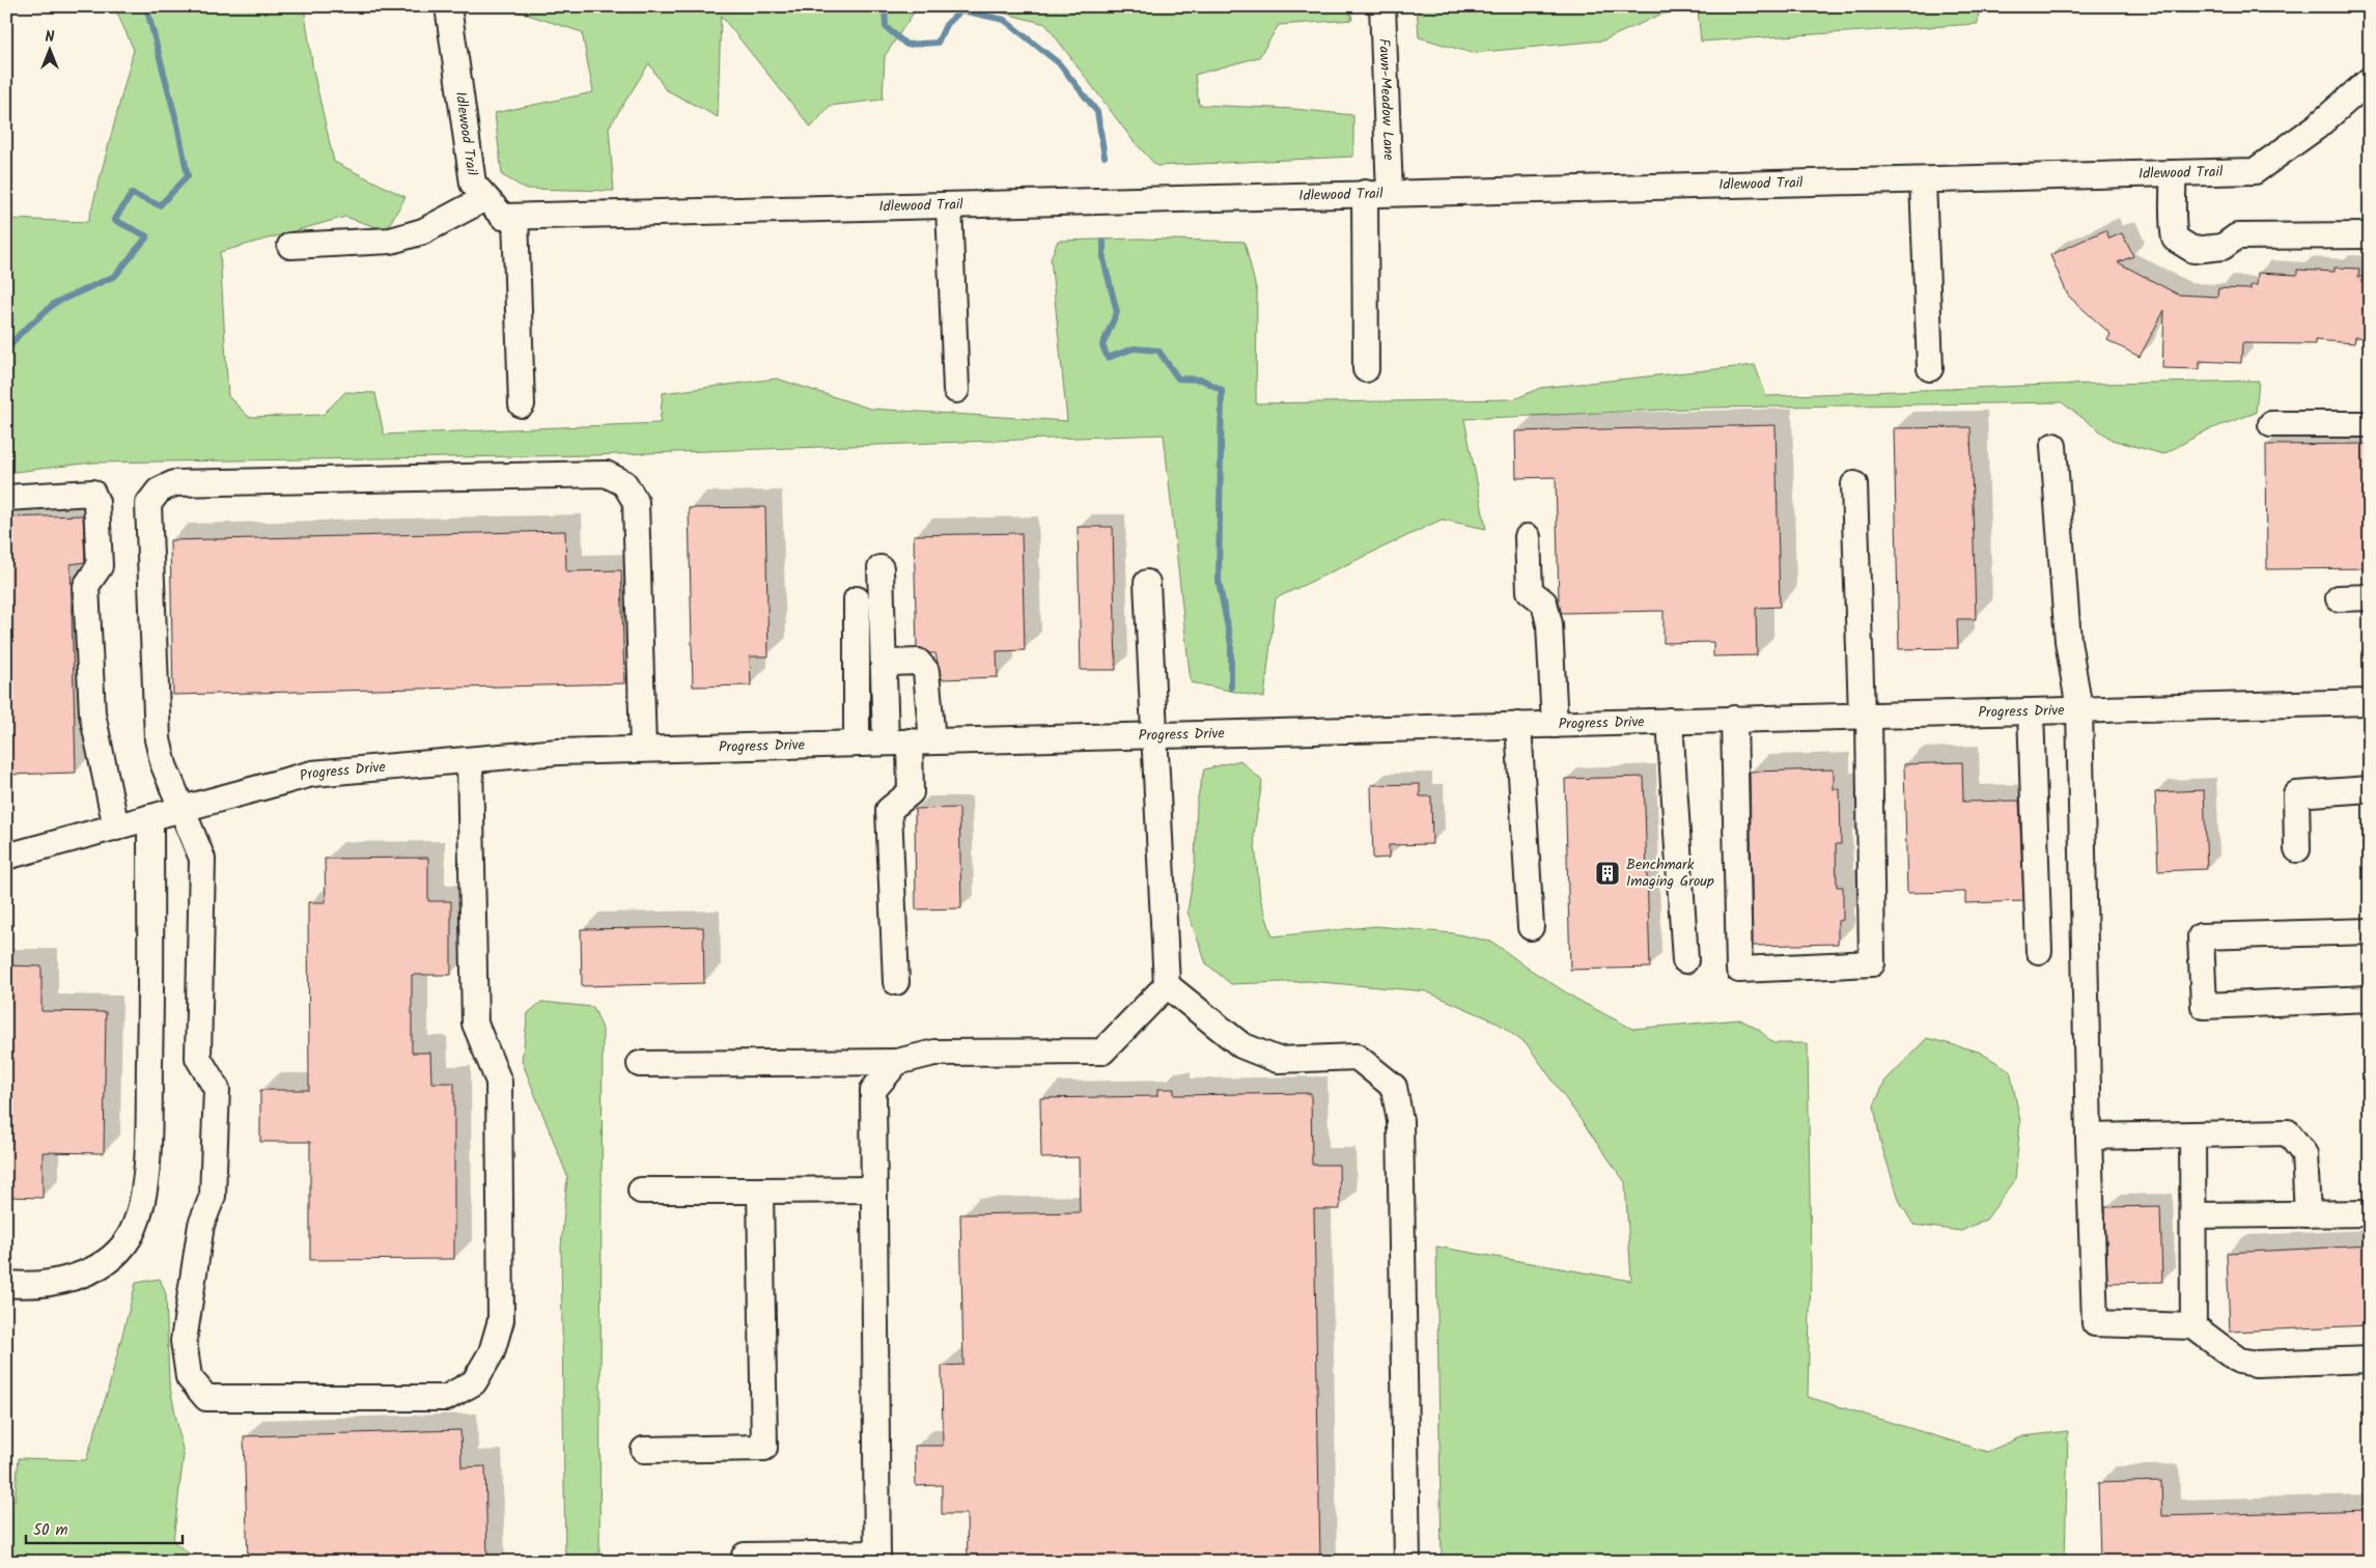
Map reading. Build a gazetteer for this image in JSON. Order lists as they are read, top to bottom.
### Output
{
  "streets": {
    "street": ["Fawn-Meadow Lane", "Idlewood Trail", "Progress Drive"]
  },
  "crossings": [
    ["Fawn-Meadow Lane", "Idlewood Trail"]
  ],
  "places": {
    "building": ["Benchmark Imaging Group"]
  },
  "scale_bar": "50 m",
  "north": "top"
}
